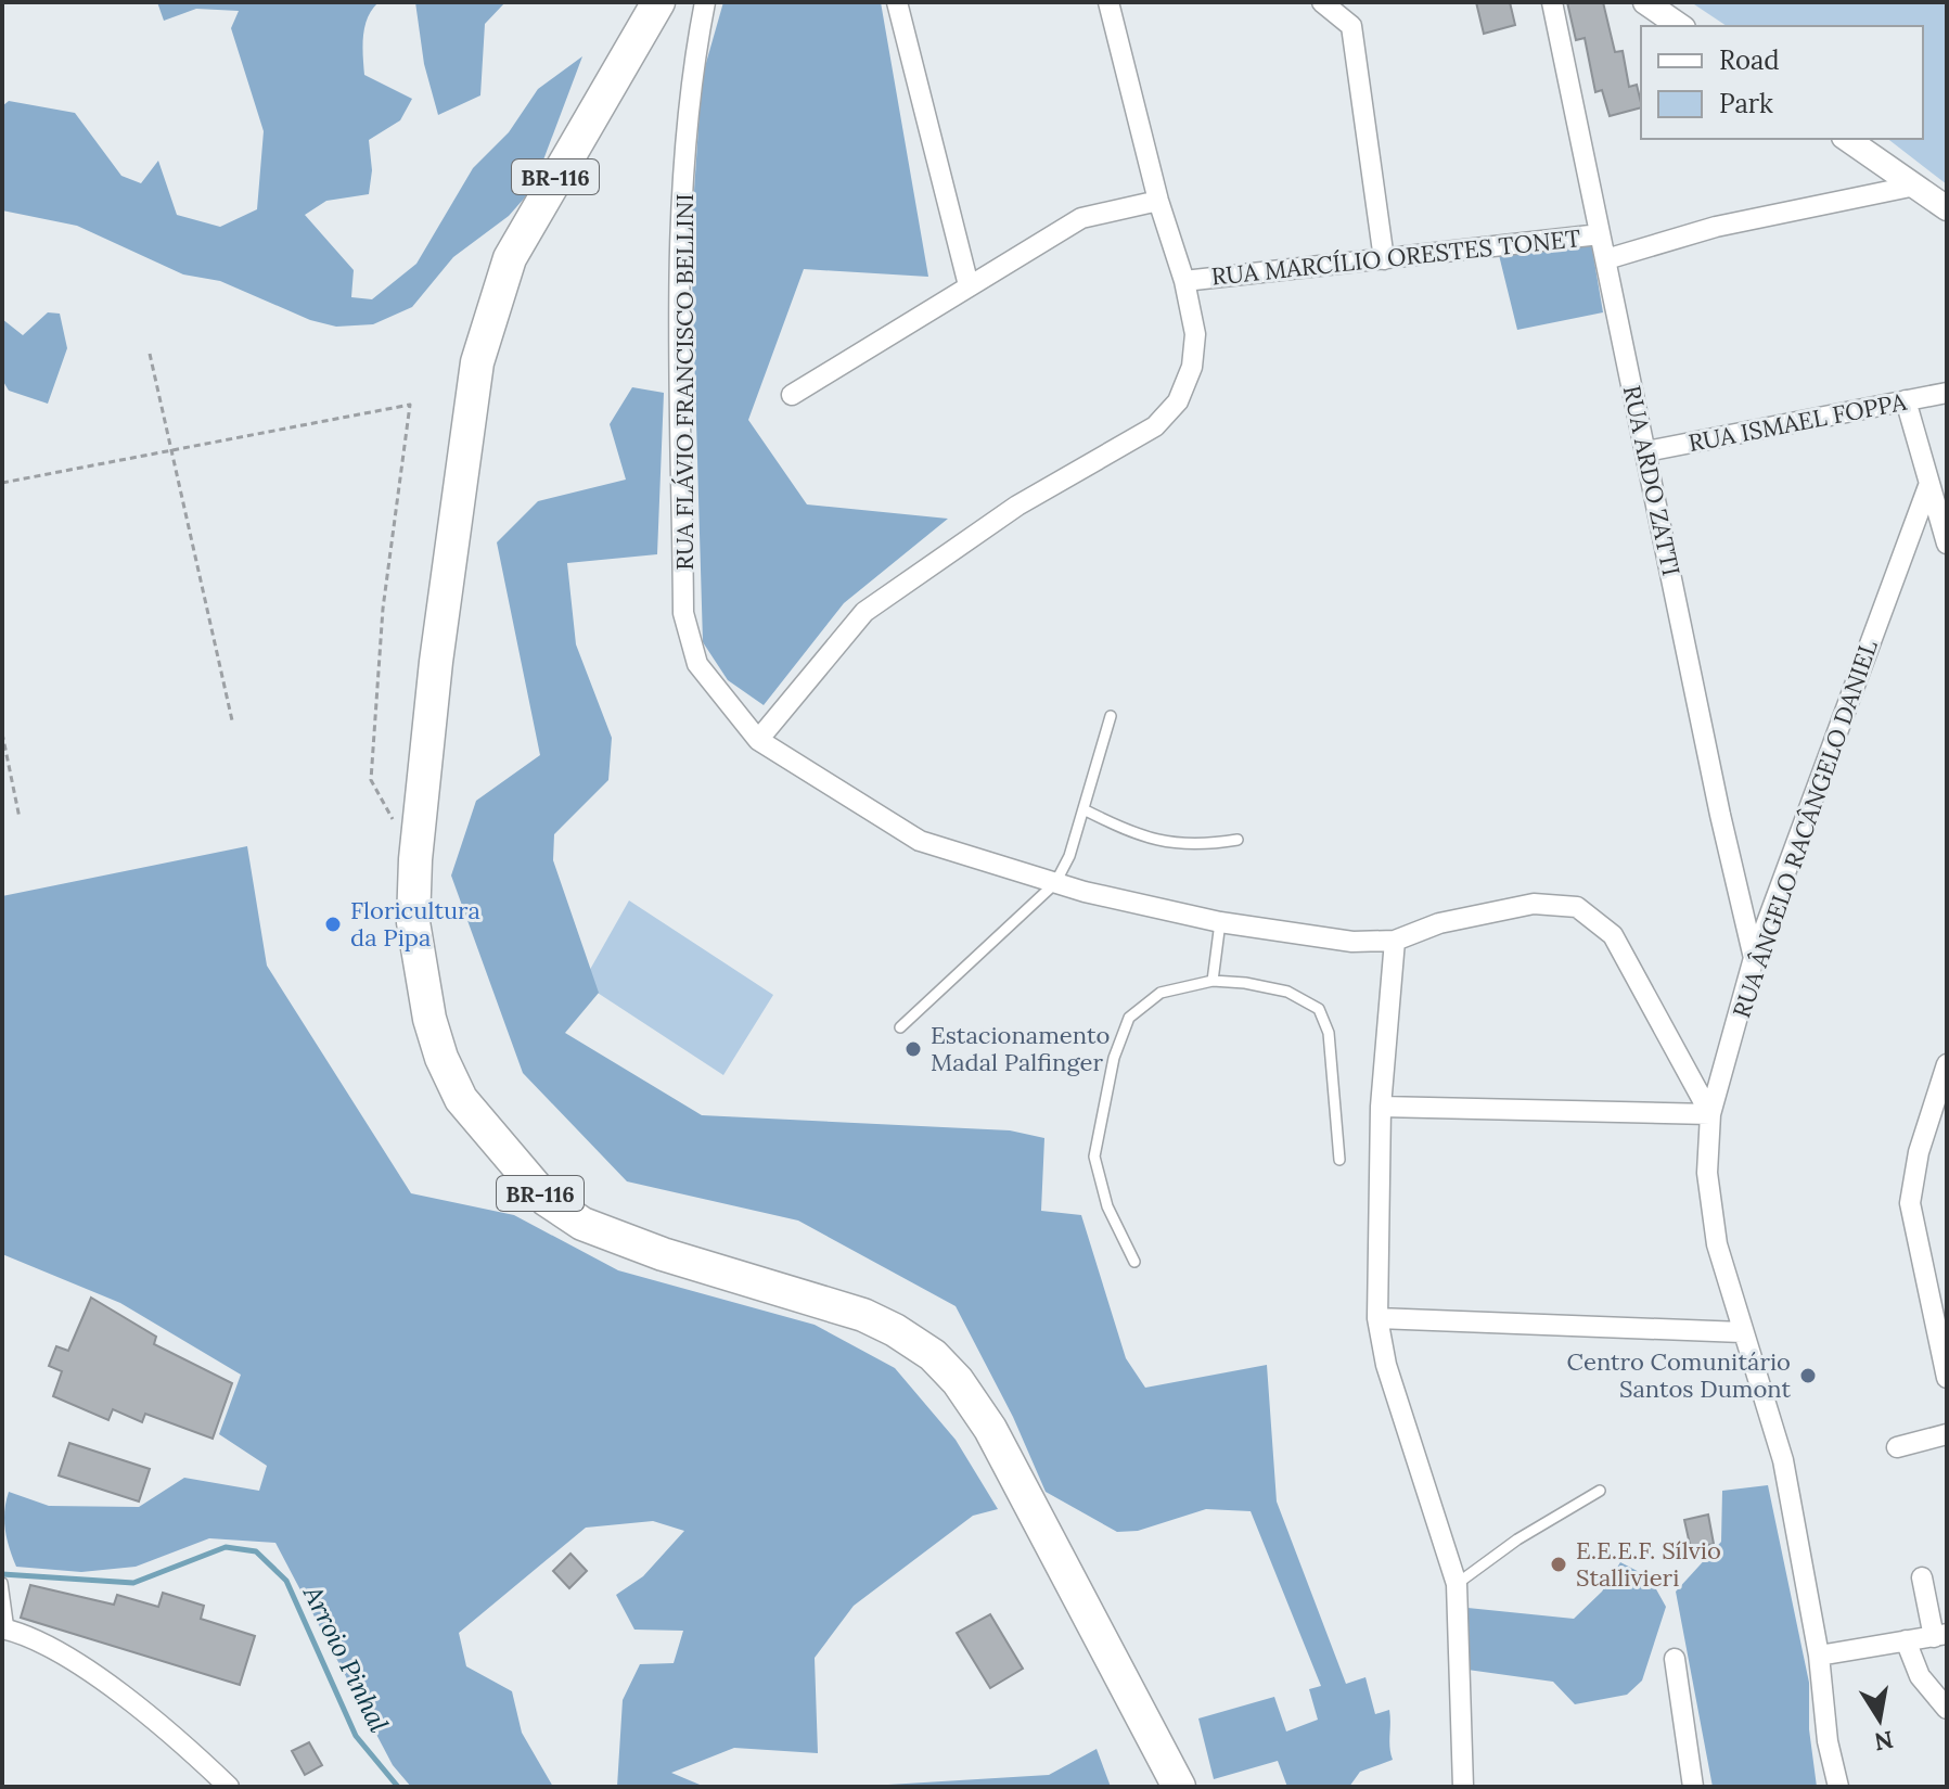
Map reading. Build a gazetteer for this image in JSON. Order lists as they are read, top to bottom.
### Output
{
  "streets": {
    "main road": ["BR-116"],
    "street": [
      "RUA MARCÍLIO ORESTES TONET",
      "RUA FLÁVIO FRANCISCO BELLINI",
      "RUA ISMAEL FOPPA",
      "RUA ARDO ZATTI",
      "RUA ÂNGELO RACÂNGELO DANIEL"
    ]
  },
  "crossings": [
    ["RUA MARCÍLIO ORESTES TONET", "RUA FLÁVIO FRANCISCO BELLINI"],
    ["RUA MARCÍLIO ORESTES TONET", "RUA ARDO ZATTI"],
    ["RUA ISMAEL FOPPA", "RUA ARDO ZATTI"],
    ["RUA ARDO ZATTI", "RUA ÂNGELO RACÂNGELO DANIEL"]
  ],
  "water": ["Arroio Pinhal"],
  "places": [
    "Floricultura da Pipa",
    "Estacionamento Madal Palfinger",
    "Centro Comunitário Santos Dumont",
    "E.E.E.F. Sílvio Stallivieri"
  ],
  "legend": ["Road", "Park"],
  "north": "bottom"
}
